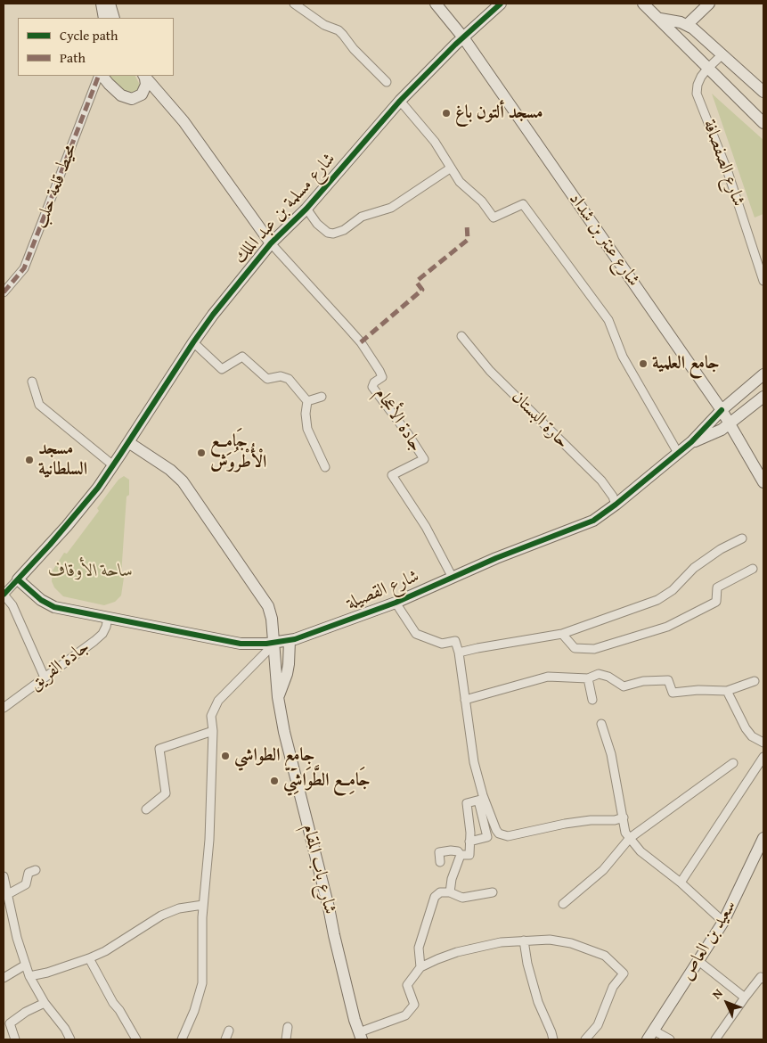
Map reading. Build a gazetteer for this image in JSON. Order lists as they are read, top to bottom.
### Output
{
  "streets": {
    "street": [
      "شارع الصفصافة",
      "محيط قلعة حلب",
      "شارع مسلمة بن عبد الملك",
      "شارع عنتر بن شداد",
      "جادة الأعجام",
      "حارة البستان",
      "شارع القصيلة",
      "جادة الفريق",
      "شارع باب المقام",
      "سعيد بن العاص"
    ]
  },
  "crossings": [
    ["شارع مسلمة بن عبد الملك", "شارع عنتر بن شداد"],
    ["شارع مسلمة بن عبد الملك", "جادة الأعجام"],
    ["شارع مسلمة بن عبد الملك", "شارع القصيلة"],
    ["شارع مسلمة بن عبد الملك", "شارع باب المقام"],
    ["شارع عنتر بن شداد", "شارع القصيلة"],
    ["جادة الأعجام", "شارع القصيلة"],
    ["حارة البستان", "شارع القصيلة"],
    ["شارع القصيلة", "جادة الفريق"],
    ["شارع القصيلة", "شارع باب المقام"]
  ],
  "parks": ["ساحة الأوقاف"],
  "places": [
    "مسجد ألتون باغ",
    "جامع العلمية",
    "جَامِع الْأُطْرُوش",
    "مسجد السلطانية",
    "جامع الطواشي",
    "جَامِع الطَّوَاشِيّ"
  ],
  "legend": ["Cycle path", "Path"],
  "north": "top left"
}
